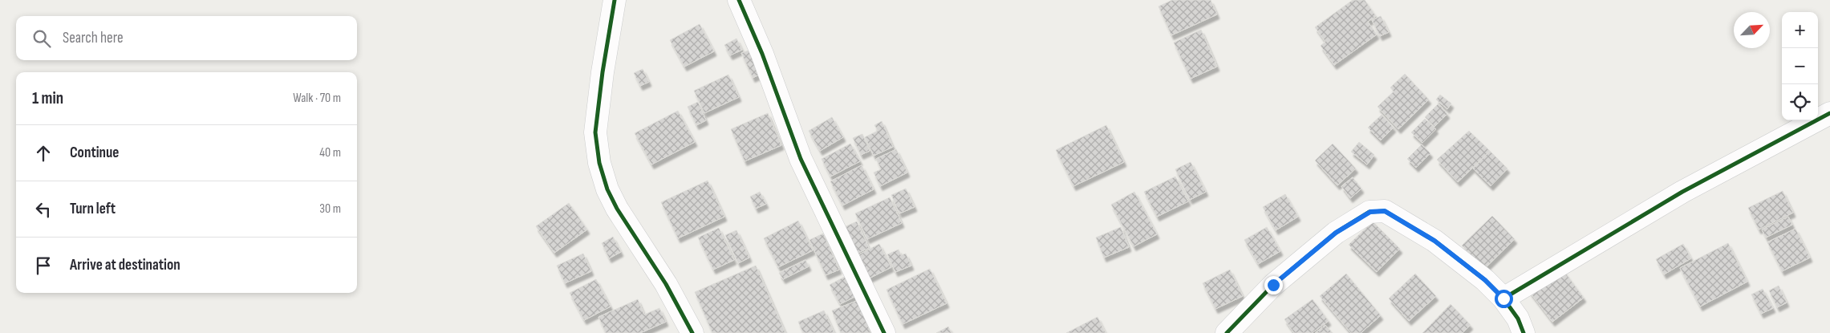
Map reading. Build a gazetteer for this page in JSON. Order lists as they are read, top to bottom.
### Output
{
  "north": "top right",
  "page": {
    "map_buttons": ["+", "−"],
    "search": "Search here",
    "heading": ["1 min", "Walk · 70 m"],
    "list": [
      ["Continue", "40 m"],
      ["Turn left", "30 m"],
      "Arrive at destination"
    ]
  }
}
